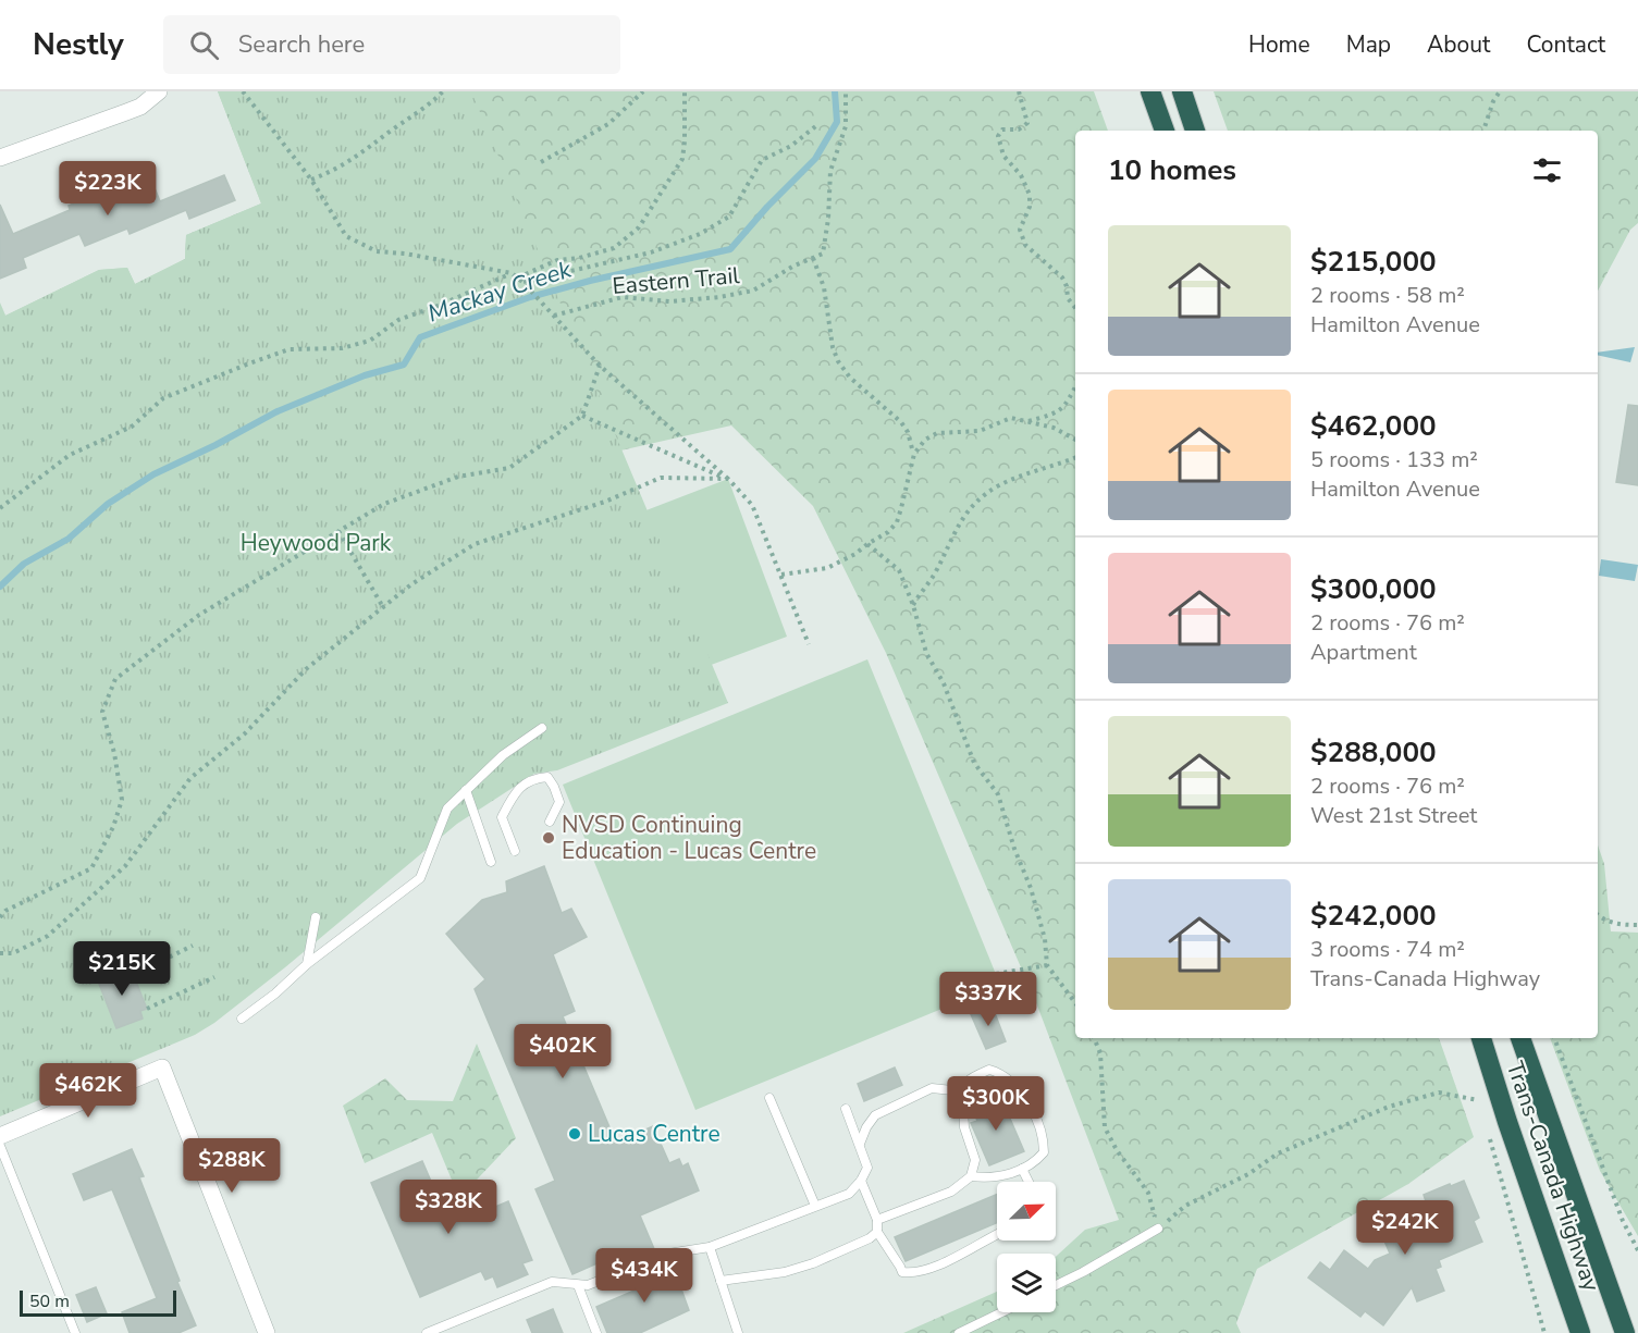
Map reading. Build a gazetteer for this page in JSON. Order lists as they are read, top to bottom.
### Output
{
  "streets": {
    "highway": ["Trans-Canada Highway"],
    "path": ["Eastern Trail"]
  },
  "water": ["Mackay Creek"],
  "parks": ["Heywood Park"],
  "places": ["NVSD Continuing Education - Lucas Centre", "Lucas Centre"],
  "scale_bar": "50 m",
  "north": "top right",
  "page": {
    "header": "Nestly",
    "search": "Search here",
    "nav": [
      "Home",
      "Map",
      "About",
      "Contact"
    ],
    "heading": "10 homes",
    "price": [
      "$223K",
      "$215K",
      "$337K",
      "$402K",
      "$462K",
      "$300K",
      "$288K",
      "$328K",
      "$242K",
      "$434K"
    ],
    "list": [
      {
        "name": "$215,000",
        "note": "2 rooms · 58 m² · Hamilton Avenue"
      },
      {
        "name": "$462,000",
        "note": "5 rooms · 133 m² · Hamilton Avenue"
      },
      {
        "name": "$300,000",
        "note": "2 rooms · 76 m² · Apartment"
      },
      {
        "name": "$288,000",
        "note": "2 rooms · 76 m² · West 21st Street"
      },
      {
        "name": "$242,000",
        "note": "3 rooms · 74 m² · Trans-Canada Highway"
      }
    ],
    "scale": "50 m"
  }
}
